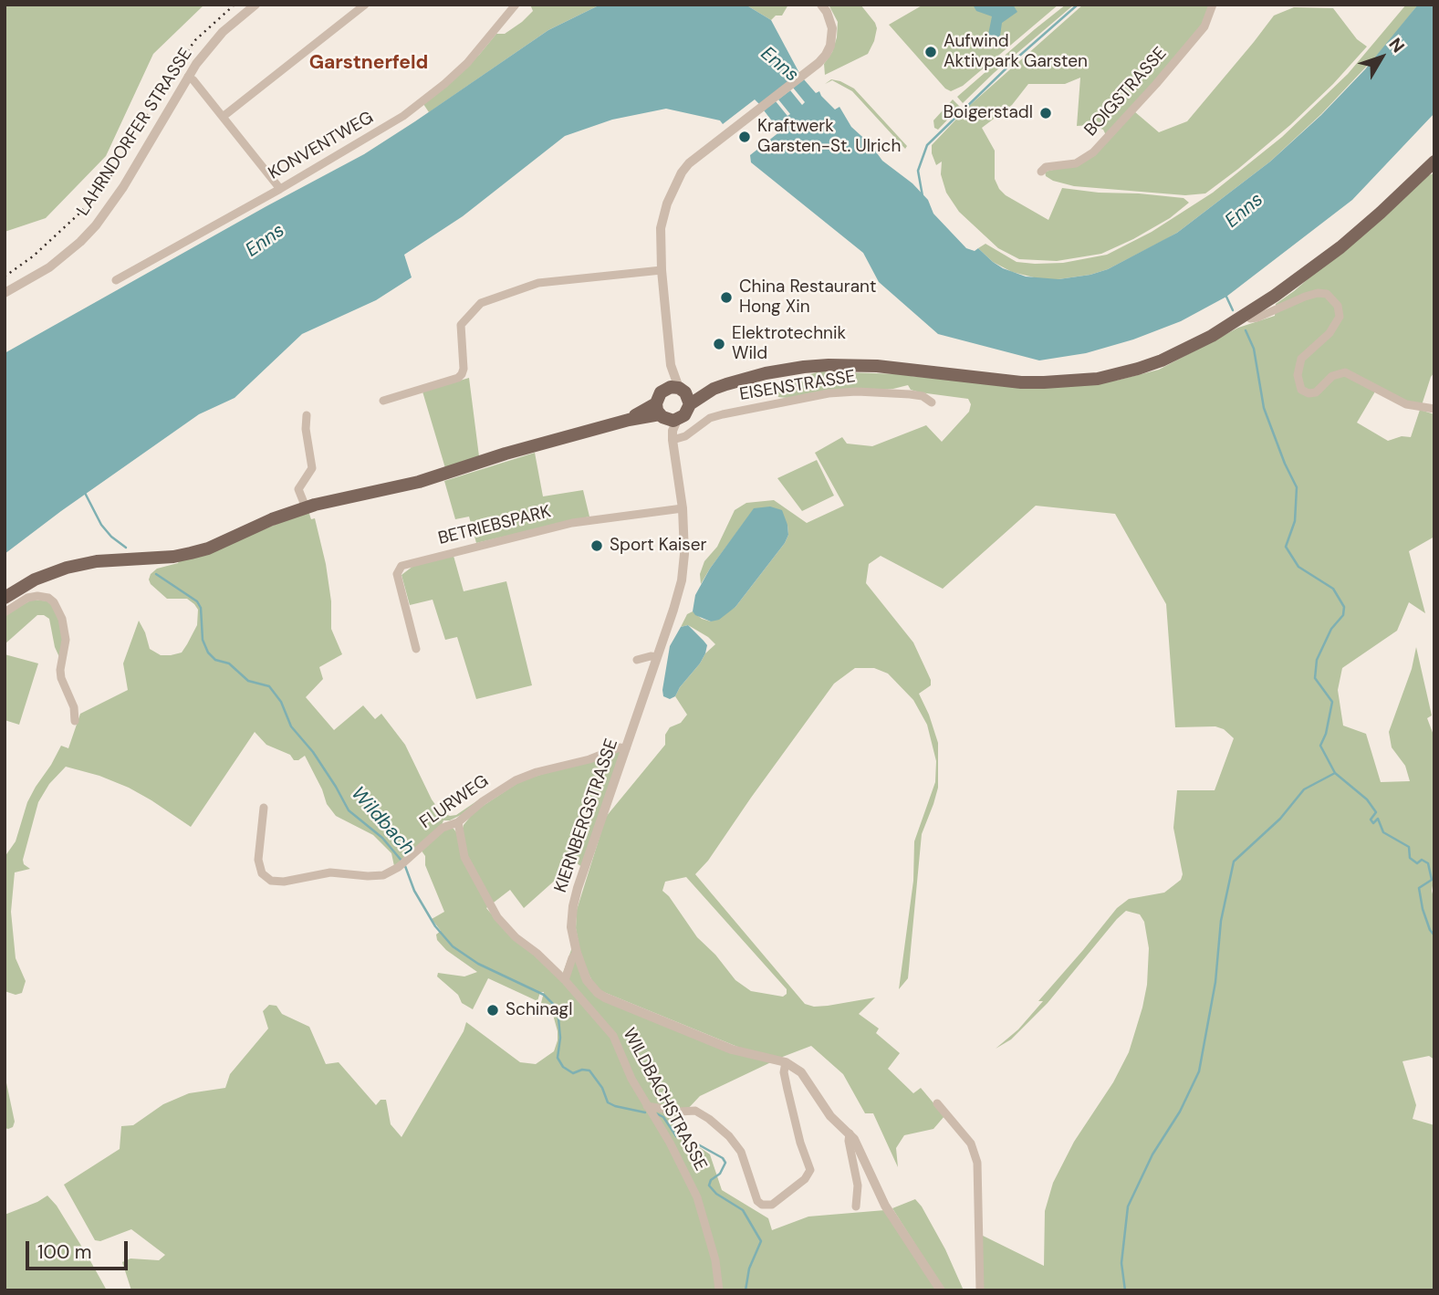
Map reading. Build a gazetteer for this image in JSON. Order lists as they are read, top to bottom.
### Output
{
  "streets": {
    "street": [
      "BOIGSTRASSE",
      "LAHRNDORFER STRASSE",
      "KONVENTWEG",
      "EISENSTRASSE",
      "BETRIEBSPARK",
      "FLURWEG",
      "KIERNBERGSTRASSE",
      "WILDBACHSTRASSE"
    ]
  },
  "crossings": [
    ["EISENSTRASSE", "KIERNBERGSTRASSE"],
    ["BETRIEBSPARK", "KIERNBERGSTRASSE"],
    ["FLURWEG", "KIERNBERGSTRASSE"],
    ["FLURWEG", "WILDBACHSTRASSE"]
  ],
  "districts": ["Garstnerfeld"],
  "water": ["Enns", "Wildbach"],
  "places": [
    "Aufwind Aktivpark Garsten",
    "Boigerstadl",
    "Kraftwerk Garsten-St. Ulrich",
    "China Restaurant Hong Xin",
    "Elektrotechnik Wild",
    "Sport Kaiser",
    "Schinagl"
  ],
  "scale_bar": "100 m",
  "north": "top right"
}
